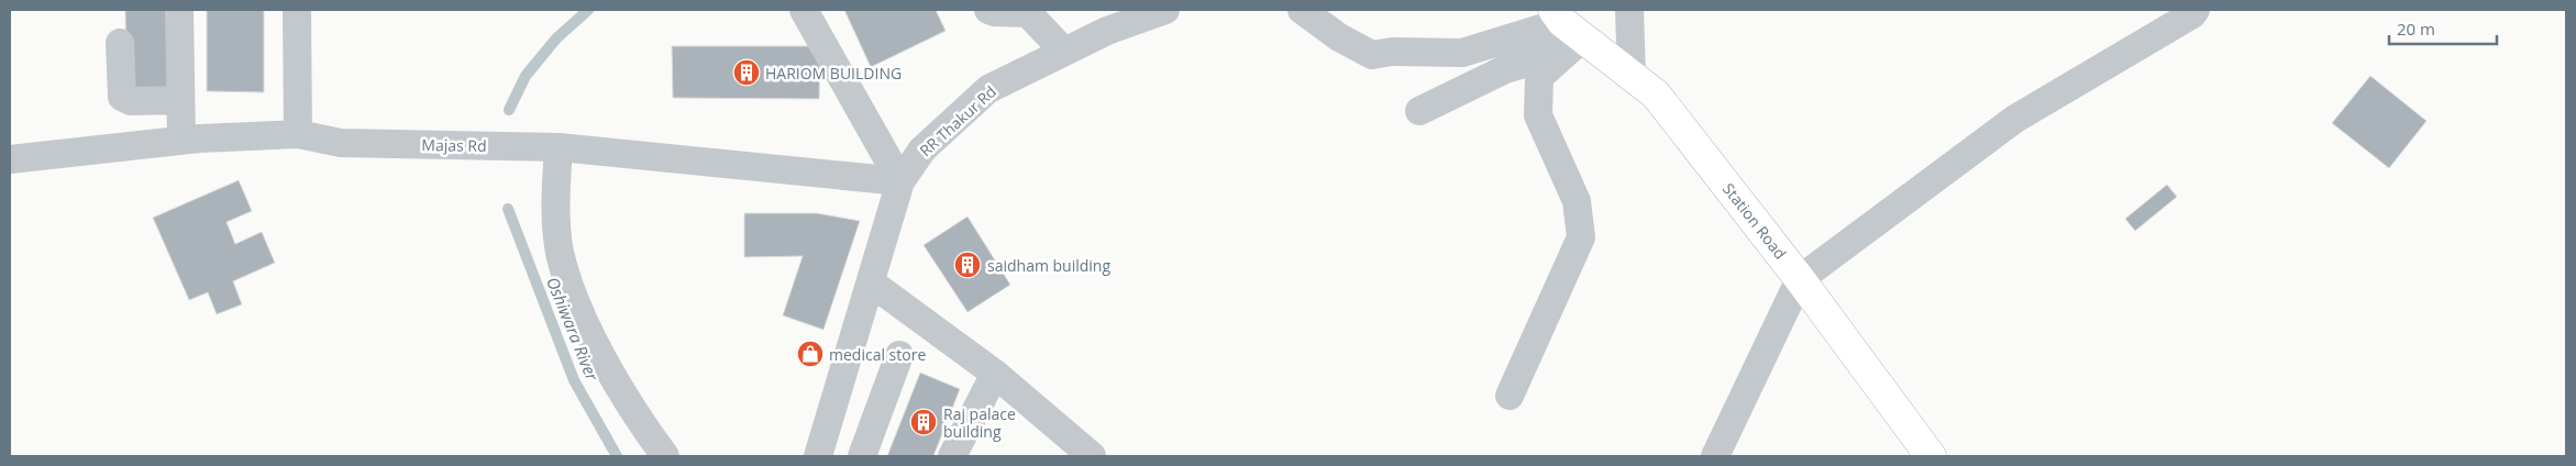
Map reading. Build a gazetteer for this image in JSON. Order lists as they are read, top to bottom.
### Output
{
  "streets": {
    "main road": ["Station Road"],
    "street": ["RR Thakur Rd", "Majas Rd"]
  },
  "crossings": [
    ["RR Thakur Rd", "Majas Rd"]
  ],
  "water": ["Oshiwara River"],
  "places": {
    "building": ["HARIOM BUILDING", "saidham building", "Raj palace building"],
    "shop": ["medical store"]
  },
  "scale_bar": "20 m"
}
